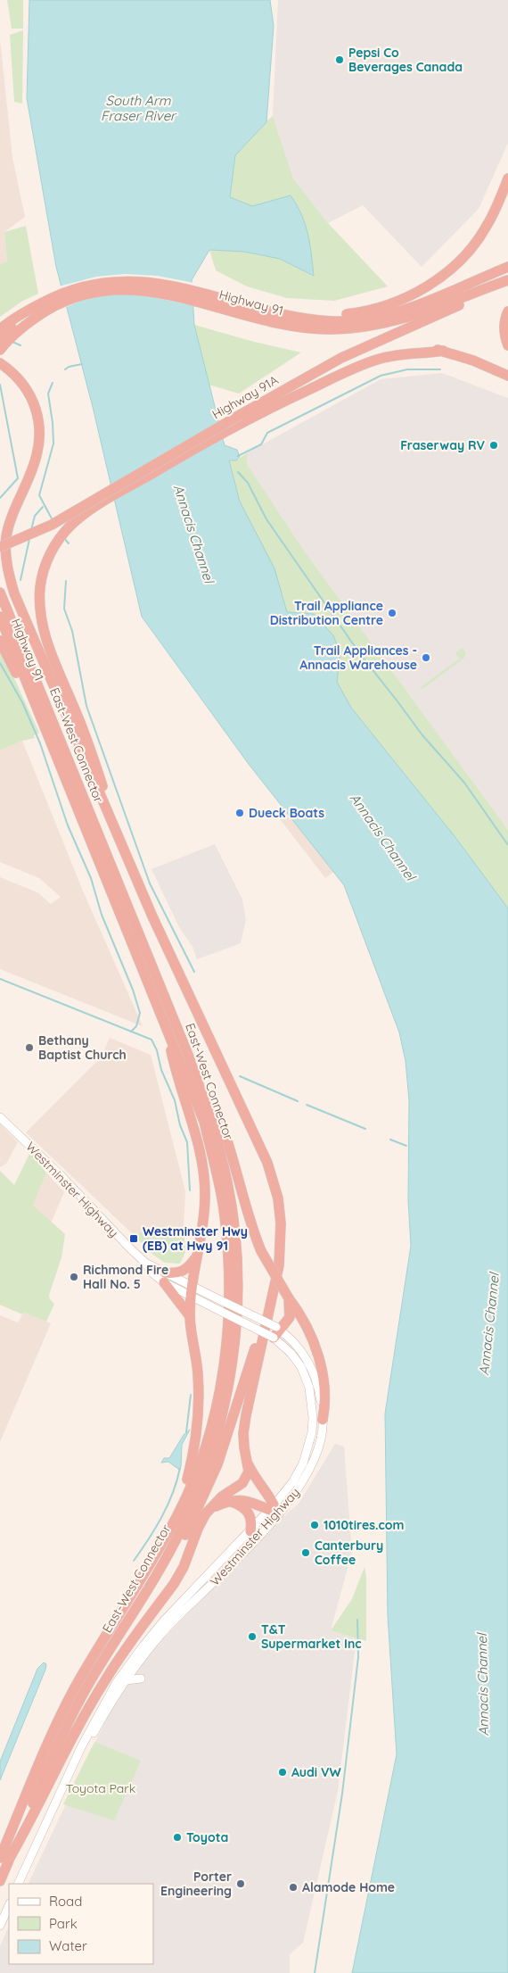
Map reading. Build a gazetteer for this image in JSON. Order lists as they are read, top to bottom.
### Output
{
  "streets": {
    "highway": ["Highway 91", "Highway 91A", "East-West Connector"],
    "main road": ["Westminster Highway"]
  },
  "crossings": [
    ["Highway 91", "Highway 91A"],
    ["Highway 91", "East-West Connector"]
  ],
  "water": ["South Arm Fraser River", "Annacis Channel"],
  "parks": ["Toyota Park"],
  "places": {
    "other": [
      "Pepsi Co Beverages Canada",
      "Fraserway RV",
      "Trail Appliance Distribution Centre",
      "Trail Appliances - Annacis Warehouse",
      "Dueck Boats",
      "Bethany Baptist Church",
      "Richmond Fire Hall No. 5",
      "1010tires.com",
      "Canterbury Coffee",
      "T&T Supermarket Inc",
      "Audi VW",
      "Toyota",
      "Porter Engineering",
      "Alamode Home"
    ],
    "transit": ["Westminster Hwy (EB) at Hwy 91"]
  },
  "legend": ["Road", "Park", "Water"]
}
